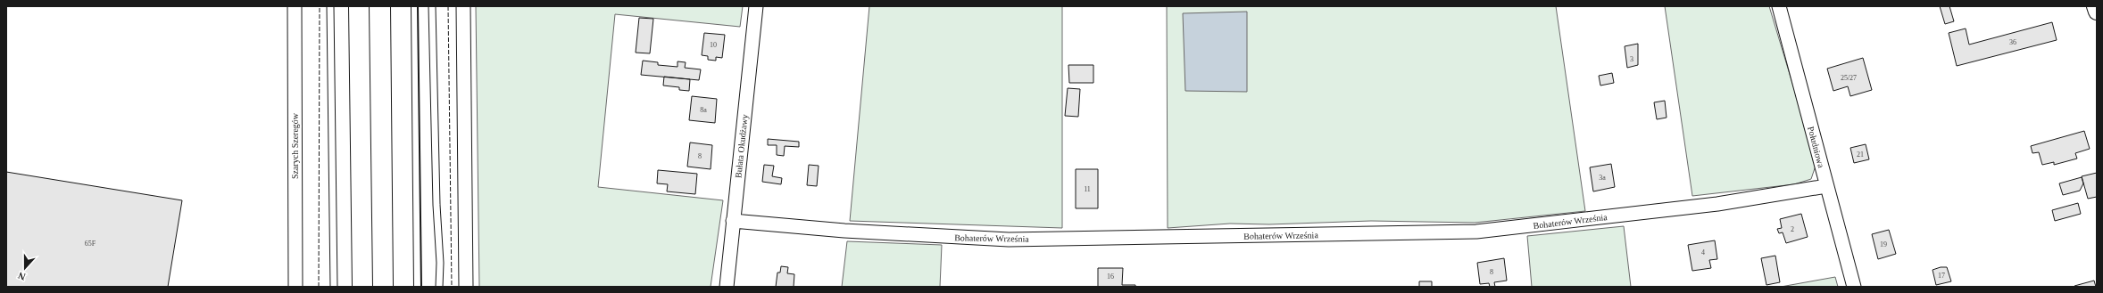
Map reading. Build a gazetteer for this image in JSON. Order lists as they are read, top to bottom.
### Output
{
  "streets": {
    "street": [
      "Szarych Szeregów",
      "Bułata Okudżawy",
      "Południowa",
      "Bohaterów Września"
    ]
  },
  "crossings": [
    ["Bułata Okudżawy", "Bohaterów Września"],
    ["Południowa", "Bohaterów Września"]
  ],
  "house_numbers": [
    "36",
    "10",
    "3",
    "25/27",
    "8a",
    "21",
    "8",
    "3a",
    "11",
    "2",
    "65F",
    "19",
    "4",
    "8",
    "17",
    "16"
  ],
  "north": "bottom"
}
